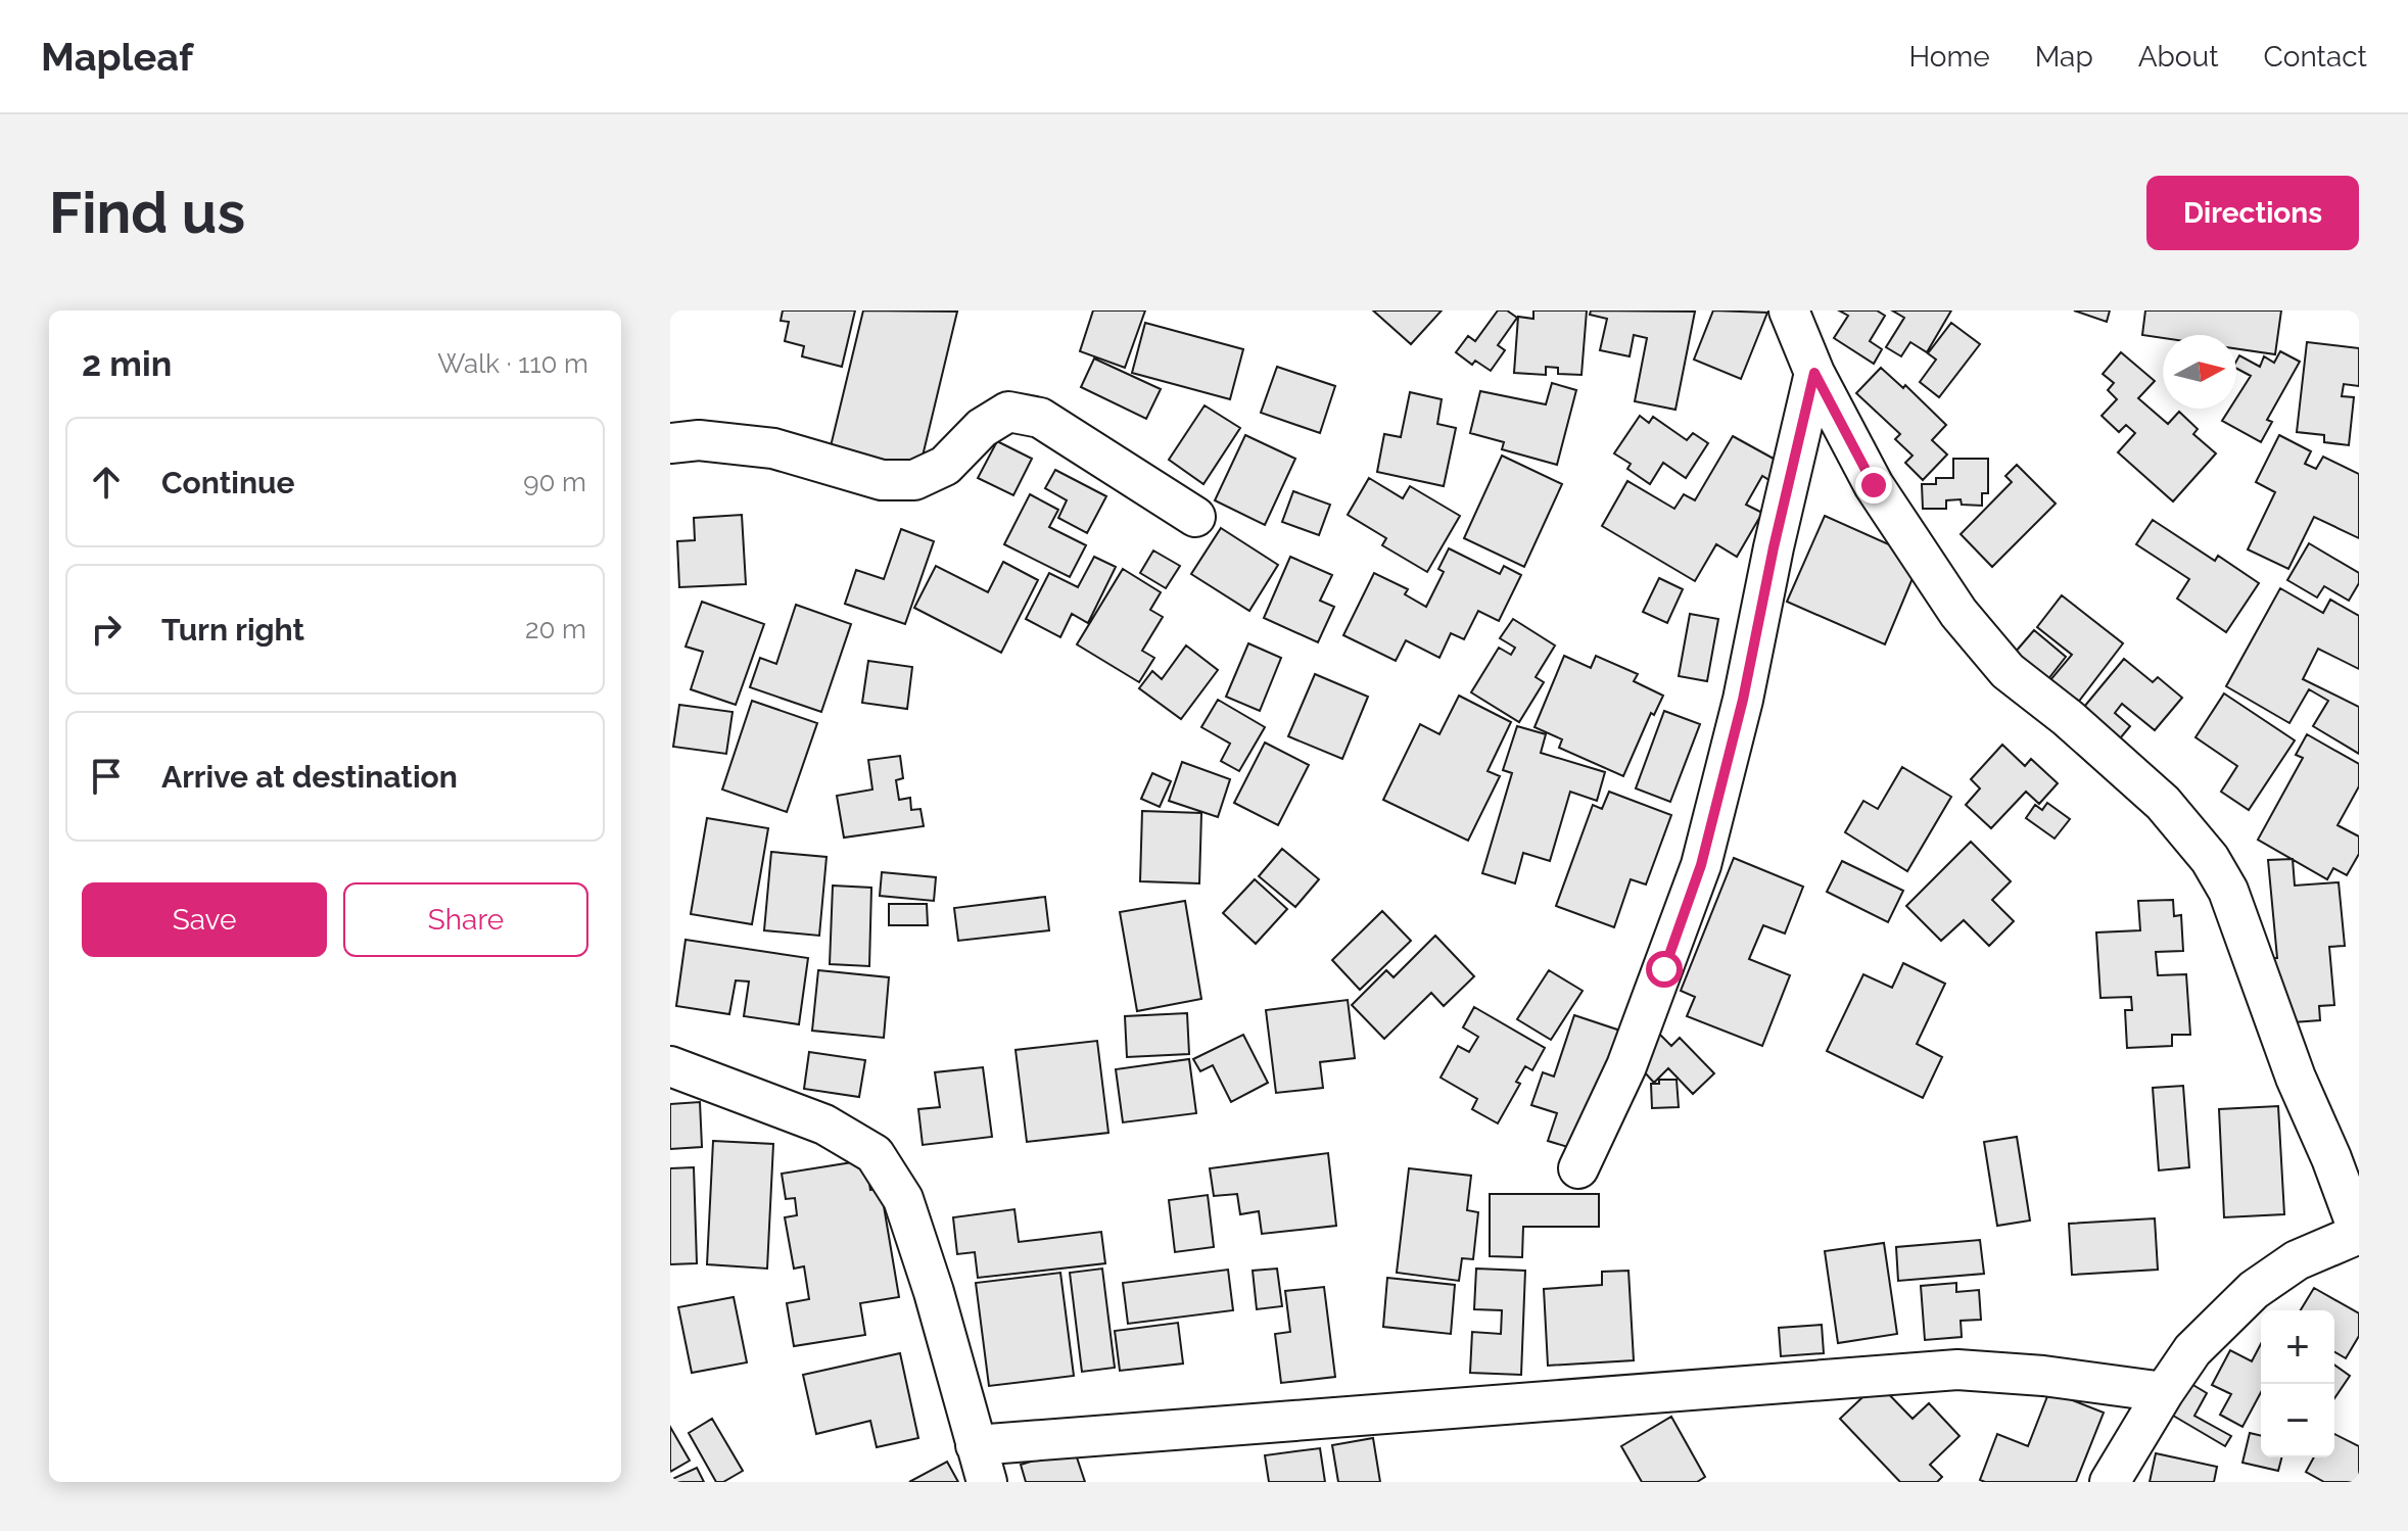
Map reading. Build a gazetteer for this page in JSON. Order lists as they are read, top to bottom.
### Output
{
  "north": "right",
  "page": {
    "header": "Mapleaf",
    "nav": [
      "Home",
      "Map",
      "About",
      "Contact"
    ],
    "buttons": [
      "Directions",
      ["Save", "Share"]
    ],
    "title": "Find us",
    "heading": ["2 min", "Walk · 110 m"],
    "list": [
      ["Continue", "90 m"],
      ["Turn right", "20 m"],
      "Arrive at destination"
    ],
    "map_buttons": ["+", "−"]
  }
}
